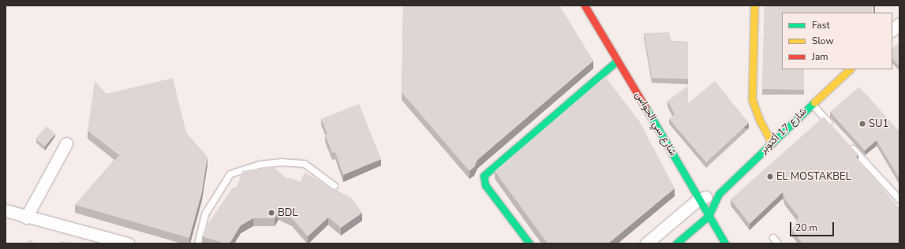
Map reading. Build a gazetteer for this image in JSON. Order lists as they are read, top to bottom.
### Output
{
  "streets": {
    "street": ["شارع سي الحواس", "شارع 17 أكتوبر"]
  },
  "places": ["SU1", "EL MOSTAKBEL", "BDL"],
  "legend": ["Fast", "Slow", "Jam"],
  "scale_bar": "20 m"
}
